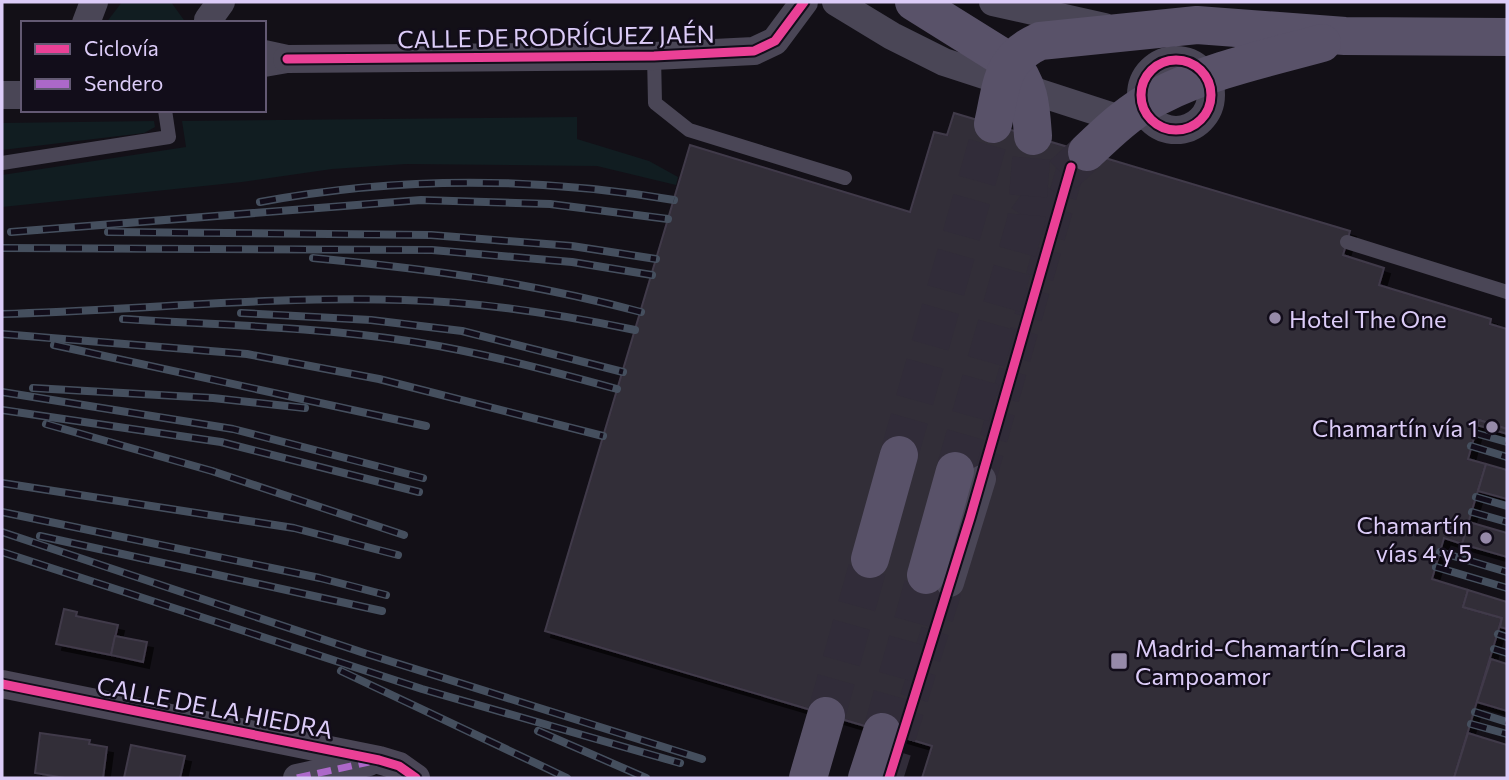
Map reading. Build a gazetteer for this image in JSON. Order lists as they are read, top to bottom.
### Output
{
  "streets": {
    "street": ["CALLE DE RODRÍGUEZ JAÉN", "CALLE DE LA HIEDRA"]
  },
  "places": {
    "other": ["Hotel The One", "Chamartín vía 1", "Chamartín vías 4 y 5"],
    "transit": ["Madrid-Chamartín-Clara Campoamor"]
  },
  "legend": ["Ciclovía", "Sendero"]
}
